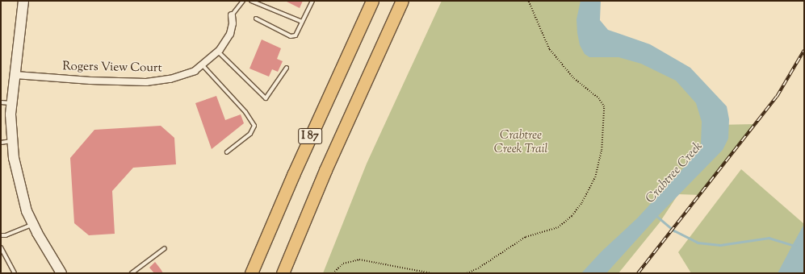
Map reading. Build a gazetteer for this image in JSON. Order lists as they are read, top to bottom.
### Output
{
  "streets": {
    "highway": ["I 87"],
    "street": ["Rogers View Court"]
  },
  "water": ["Crabtree Creek"],
  "parks": ["Crabtree Creek Trail"]
}
